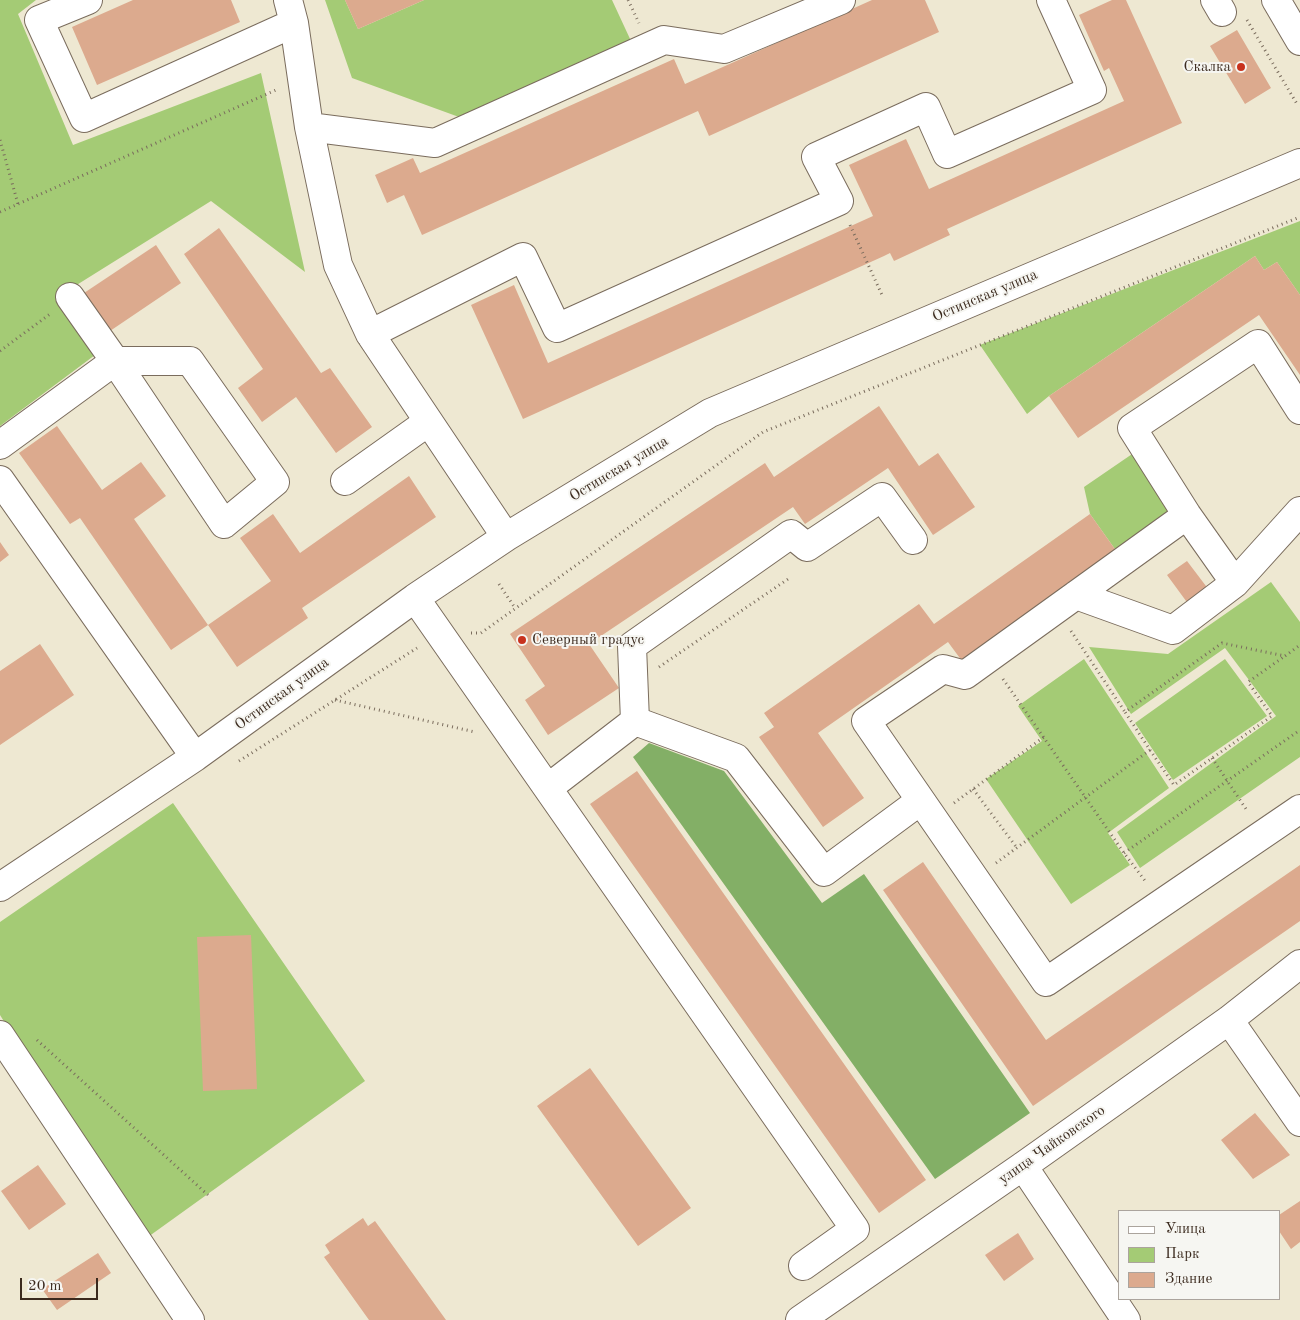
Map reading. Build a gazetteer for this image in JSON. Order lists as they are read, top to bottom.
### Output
{
  "streets": {
    "street": ["Остинская улица", "улица Чайковского"]
  },
  "places": ["Скалка", "Северный градус"],
  "legend": ["Улица", "Парк", "Здание"],
  "scale_bar": "20 m"
}
